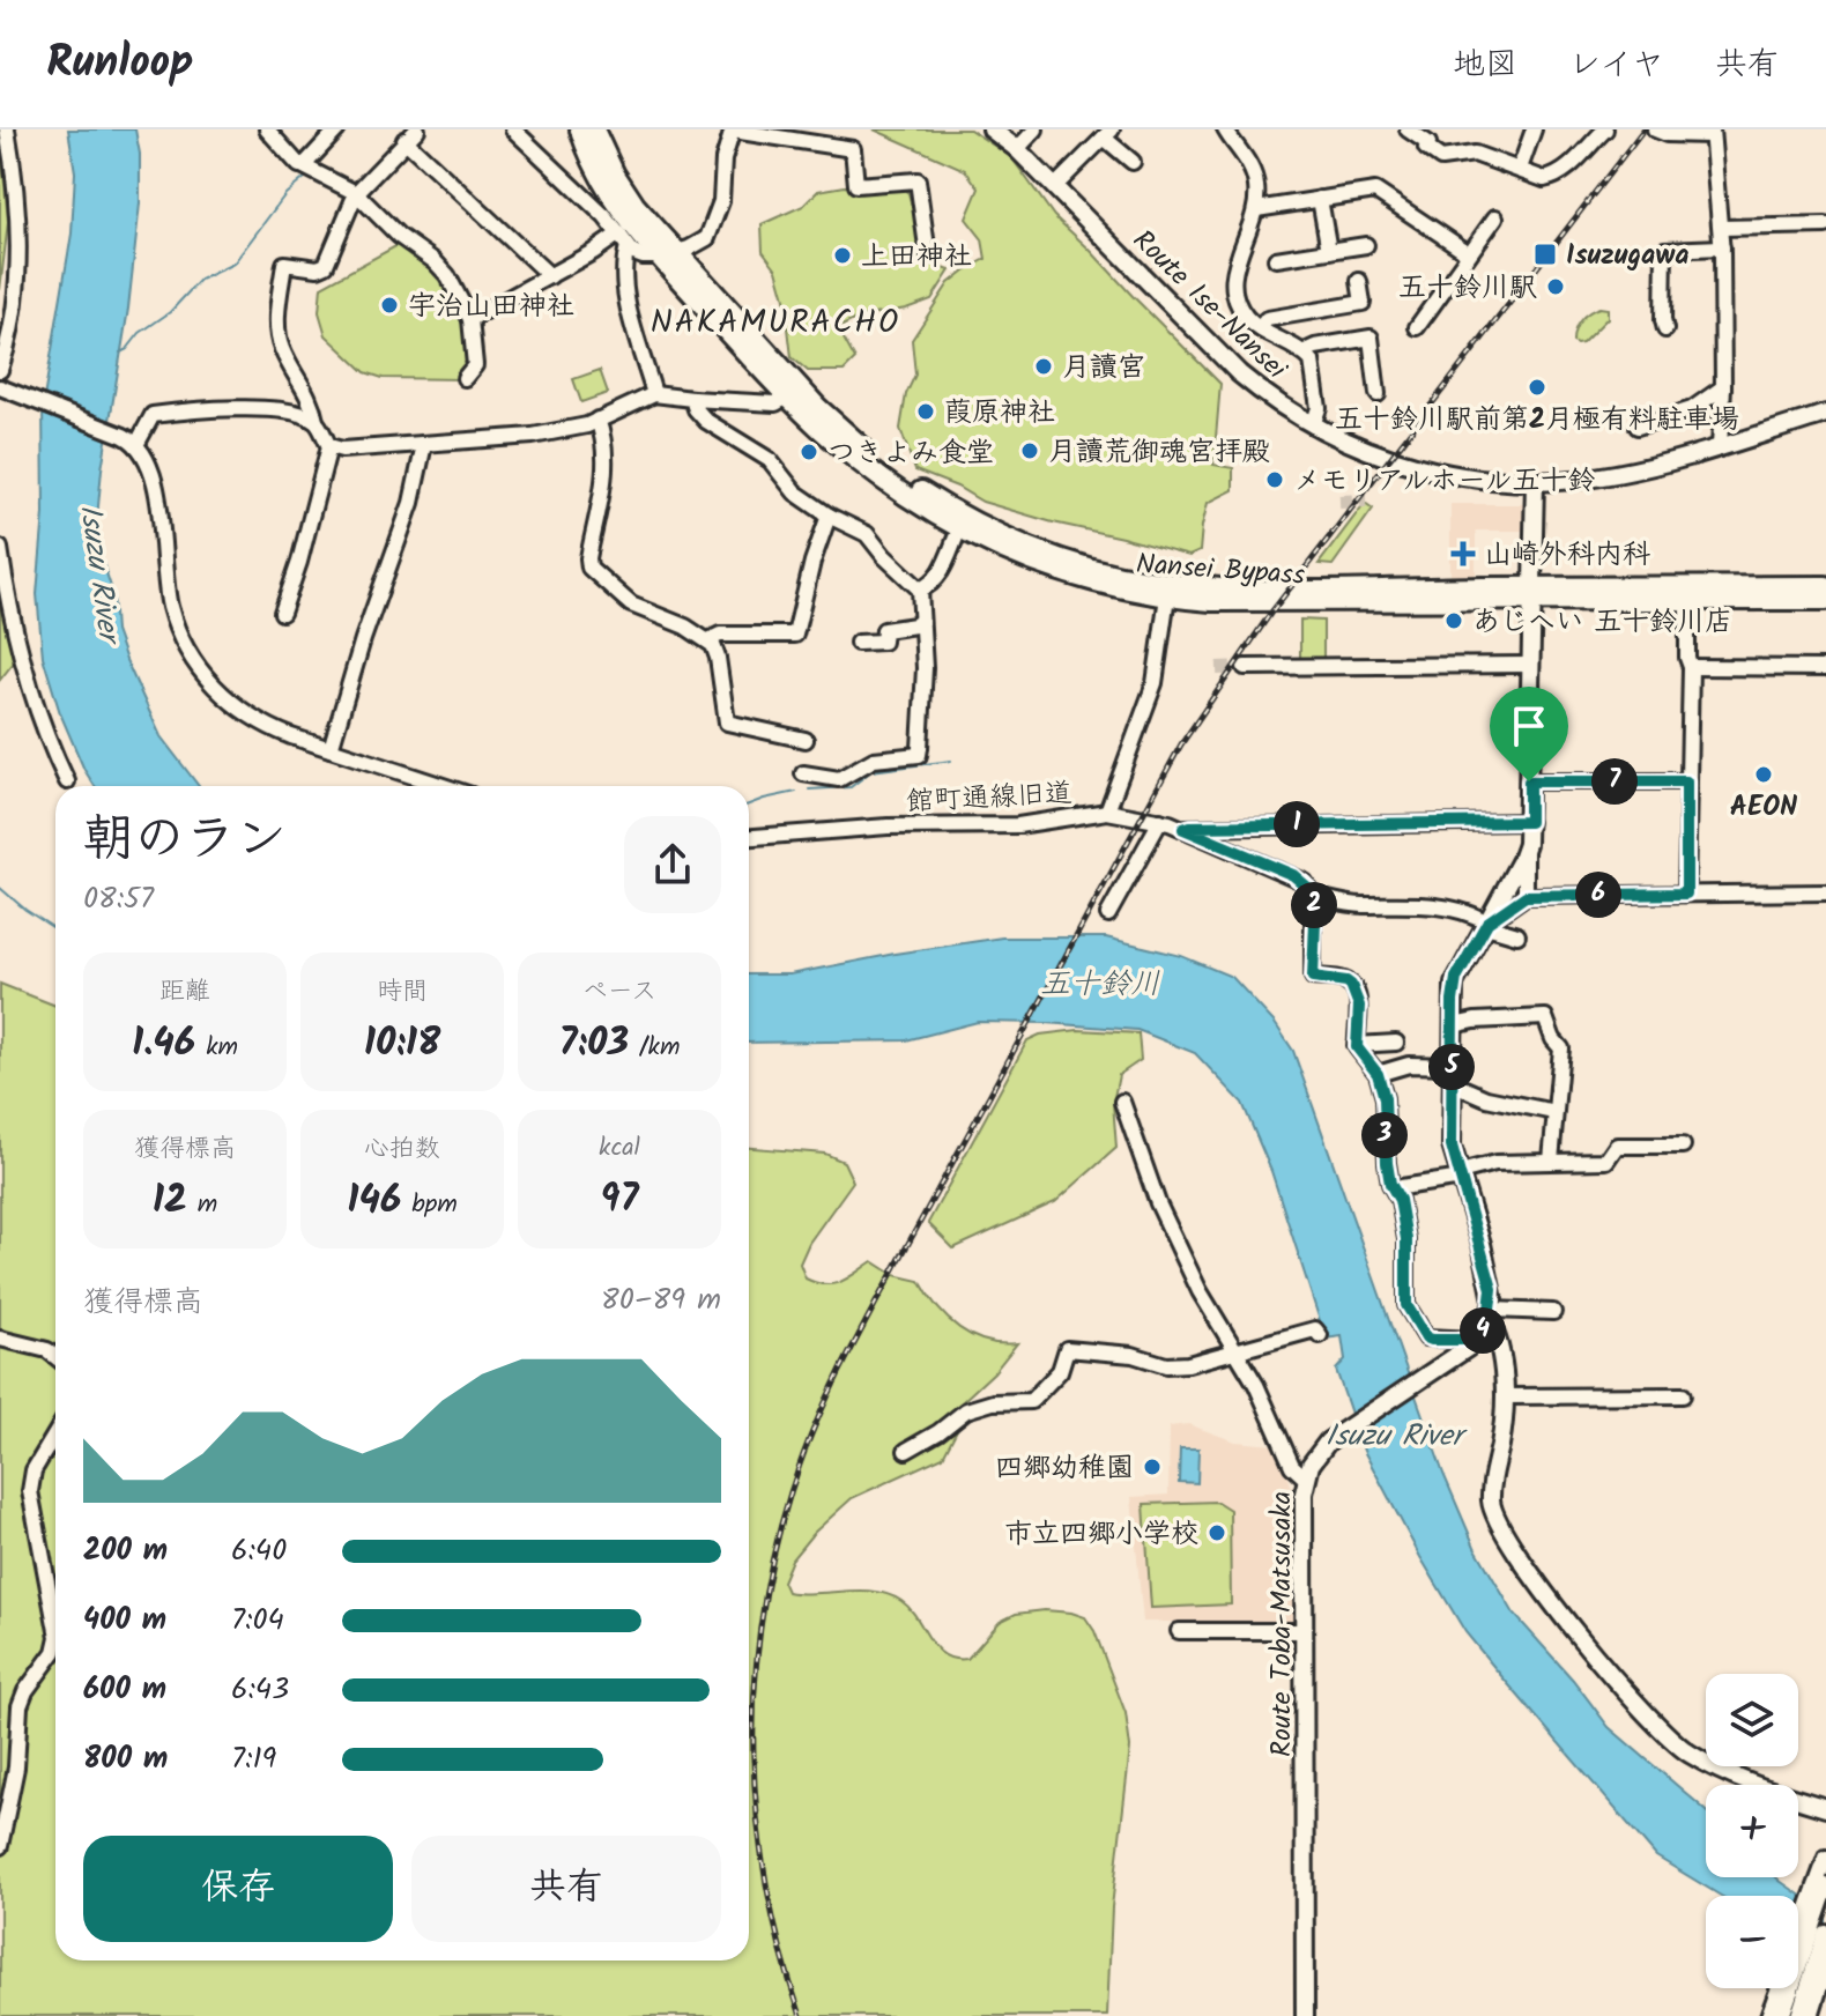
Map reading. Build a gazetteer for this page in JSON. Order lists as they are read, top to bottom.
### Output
{
  "streets": {
    "highway": ["Nansei Bypass"],
    "main road": ["Route Ise-Nansei", "Route Toba-Matsusaka"],
    "street": ["館町通線旧道"]
  },
  "districts": ["NAKAMURACHO"],
  "water": ["Isuzu River", "五十鈴川"],
  "places": {
    "transit": ["Isuzugawa"],
    "other": [
      "上田神社",
      "五十鈴川駅",
      "宇治山田神社",
      "月讀宮",
      "五十鈴川駅前第2月極有料駐車場",
      "葭原神社",
      "月讀荒御魂宮拝殿",
      "つきよみ食堂",
      "メモリアルホール五十鈴",
      "あじへい 五十鈴川店",
      "AEON",
      "四郷幼稚園",
      "市立四郷小学校"
    ],
    "health": ["山崎外科内科"]
  },
  "page": {
    "header": "Runloop",
    "nav": ["地図", "レイヤ", "共有"],
    "pins": [
      "7",
      "1",
      "6",
      "2",
      "5",
      "3",
      "4"
    ],
    "heading": ["朝のラン", "08:57"],
    "stats": [
      ["距離", "1.46 km"],
      ["時間", "10:18"],
      ["ペース", "7:03 /km"],
      ["獲得標高", "12 m"],
      ["心拍数", "146 bpm"],
      ["kcal", "97"]
    ],
    "chart": ["獲得標高", "80–89 m"],
    "list": [
      {
        "name": "200 m",
        "note": "6:40"
      },
      {
        "name": "400 m",
        "note": "7:04"
      },
      {
        "name": "600 m",
        "note": "6:43"
      },
      {
        "name": "800 m",
        "note": "7:19"
      }
    ],
    "map_buttons": ["+", "−"],
    "buttons": ["保存", "共有"]
  }
}
